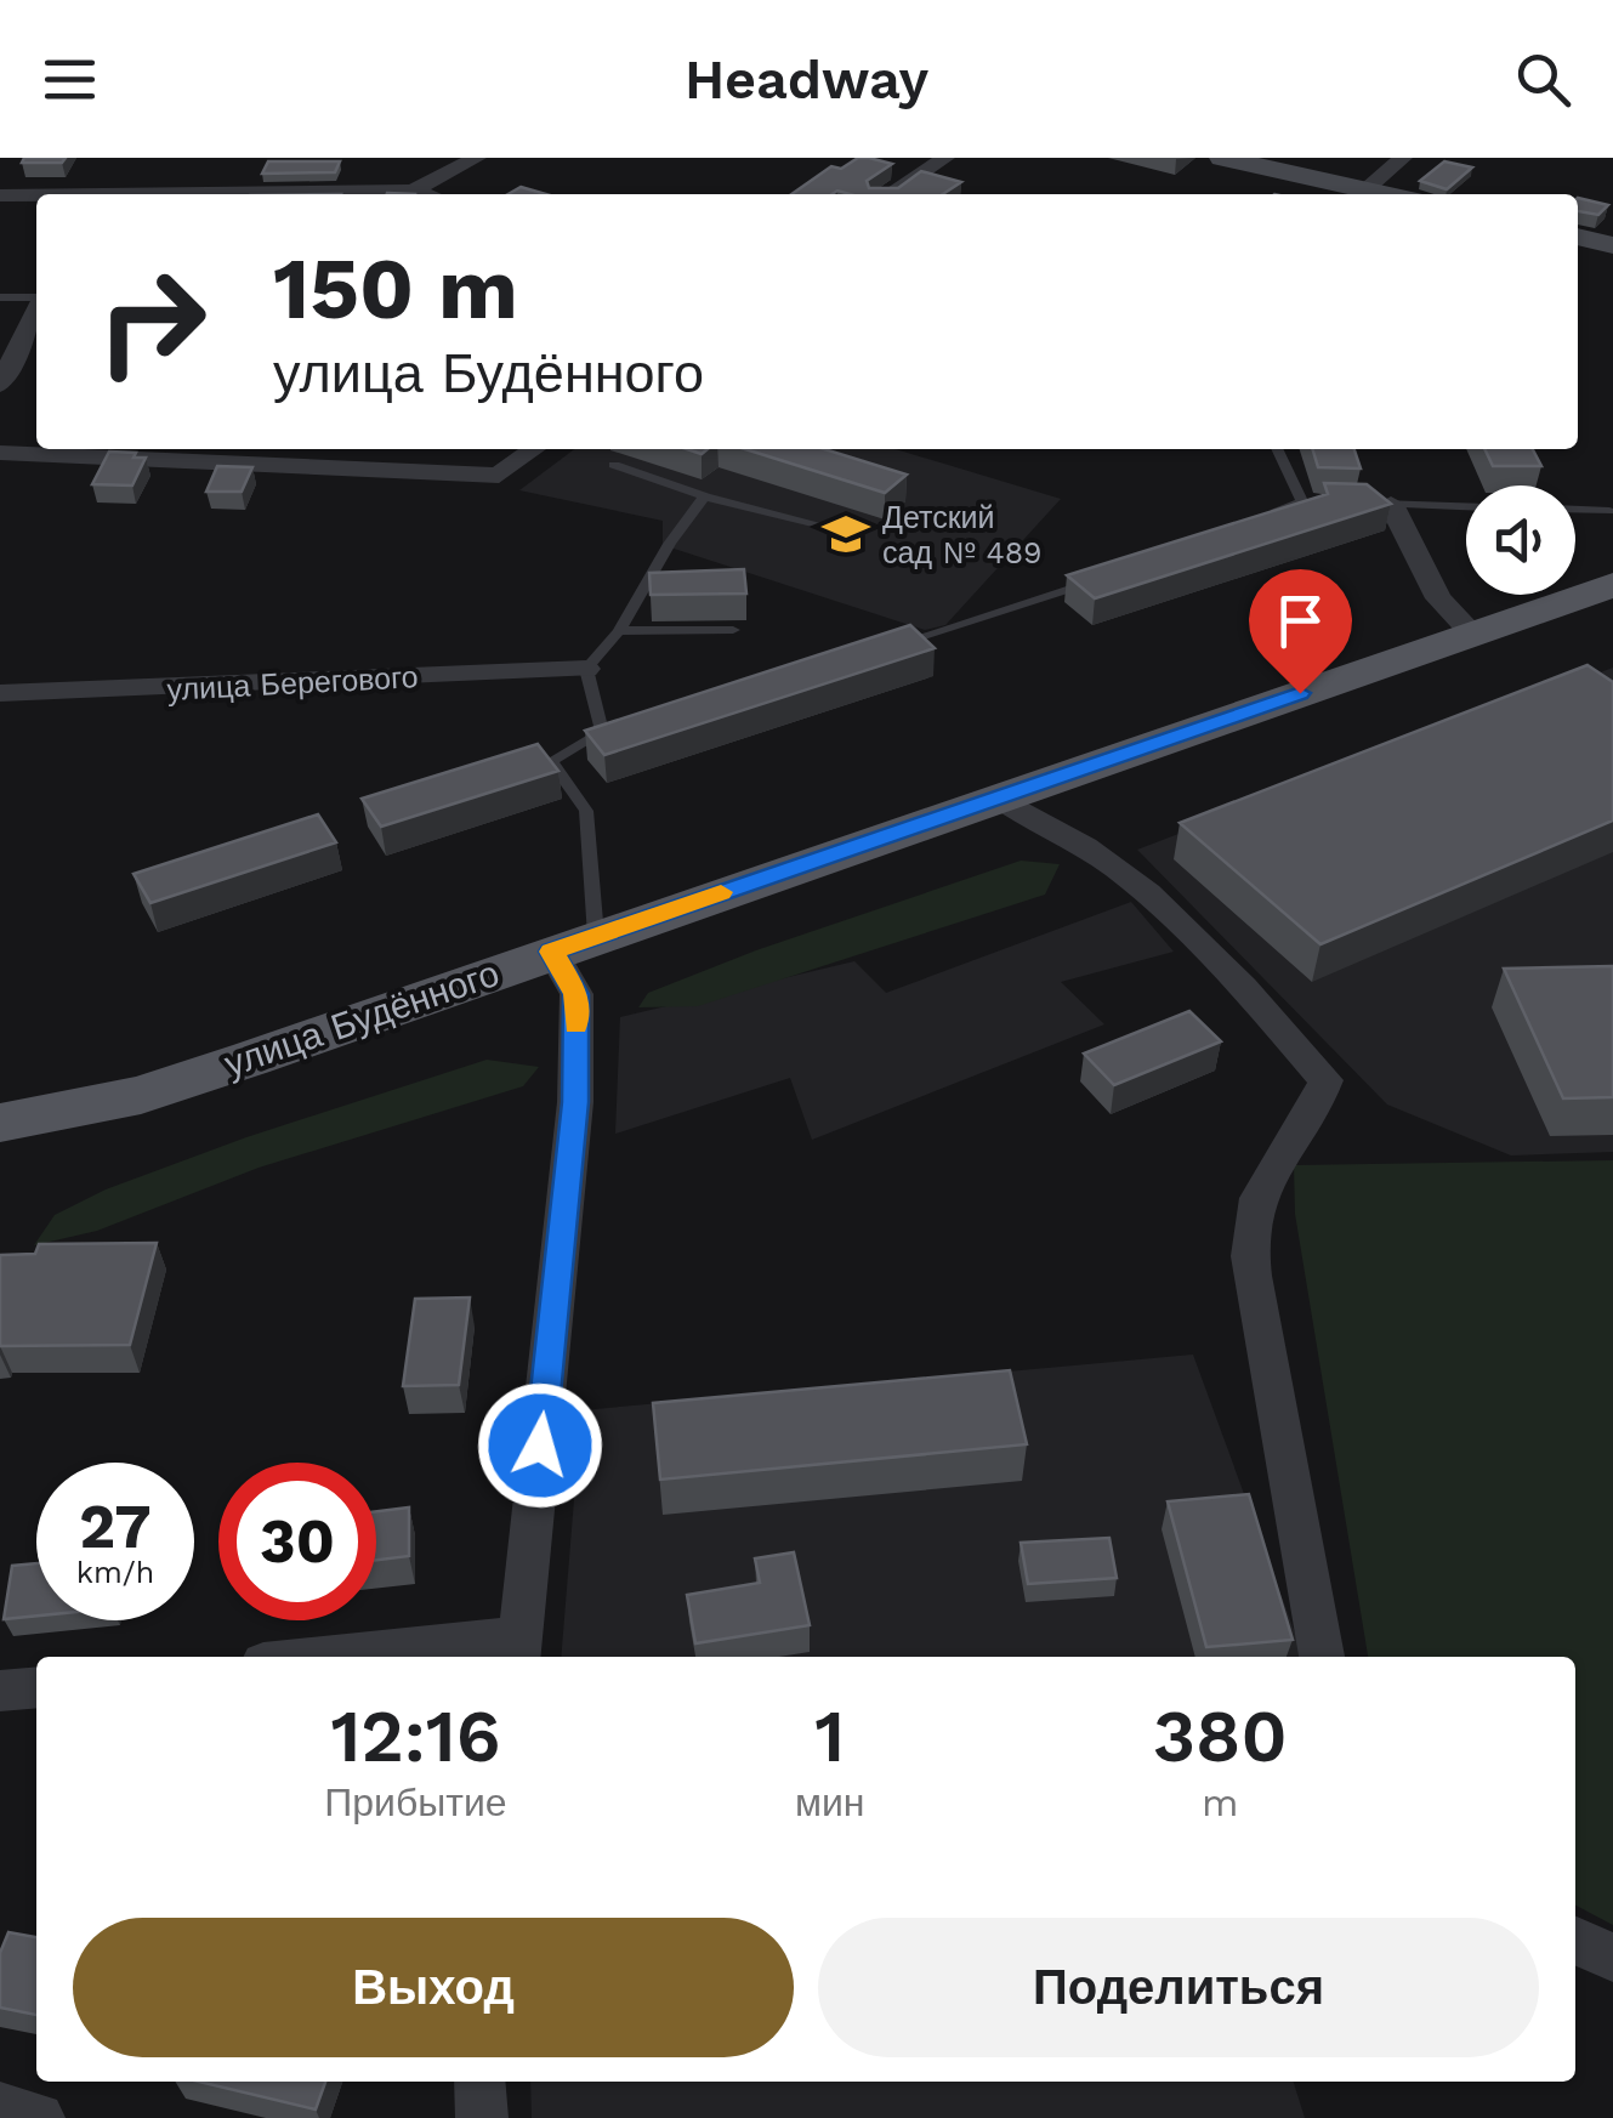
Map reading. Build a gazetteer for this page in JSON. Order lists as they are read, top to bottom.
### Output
{
  "streets": {
    "main road": ["улица Будённого"],
    "street": ["улица Берегового"]
  },
  "places": {
    "school or university": ["Детский сад № 489"]
  },
  "page": {
    "header": "Headway",
    "turn": ["150 m", "улица Будённого"],
    "speed": "27 km/h",
    "limit": "30",
    "eta": [
      "12:16",
      "Прибытие",
      "1",
      "мин",
      "380",
      "m"
    ],
    "buttons": ["Выход", "Поделиться"]
  }
}
